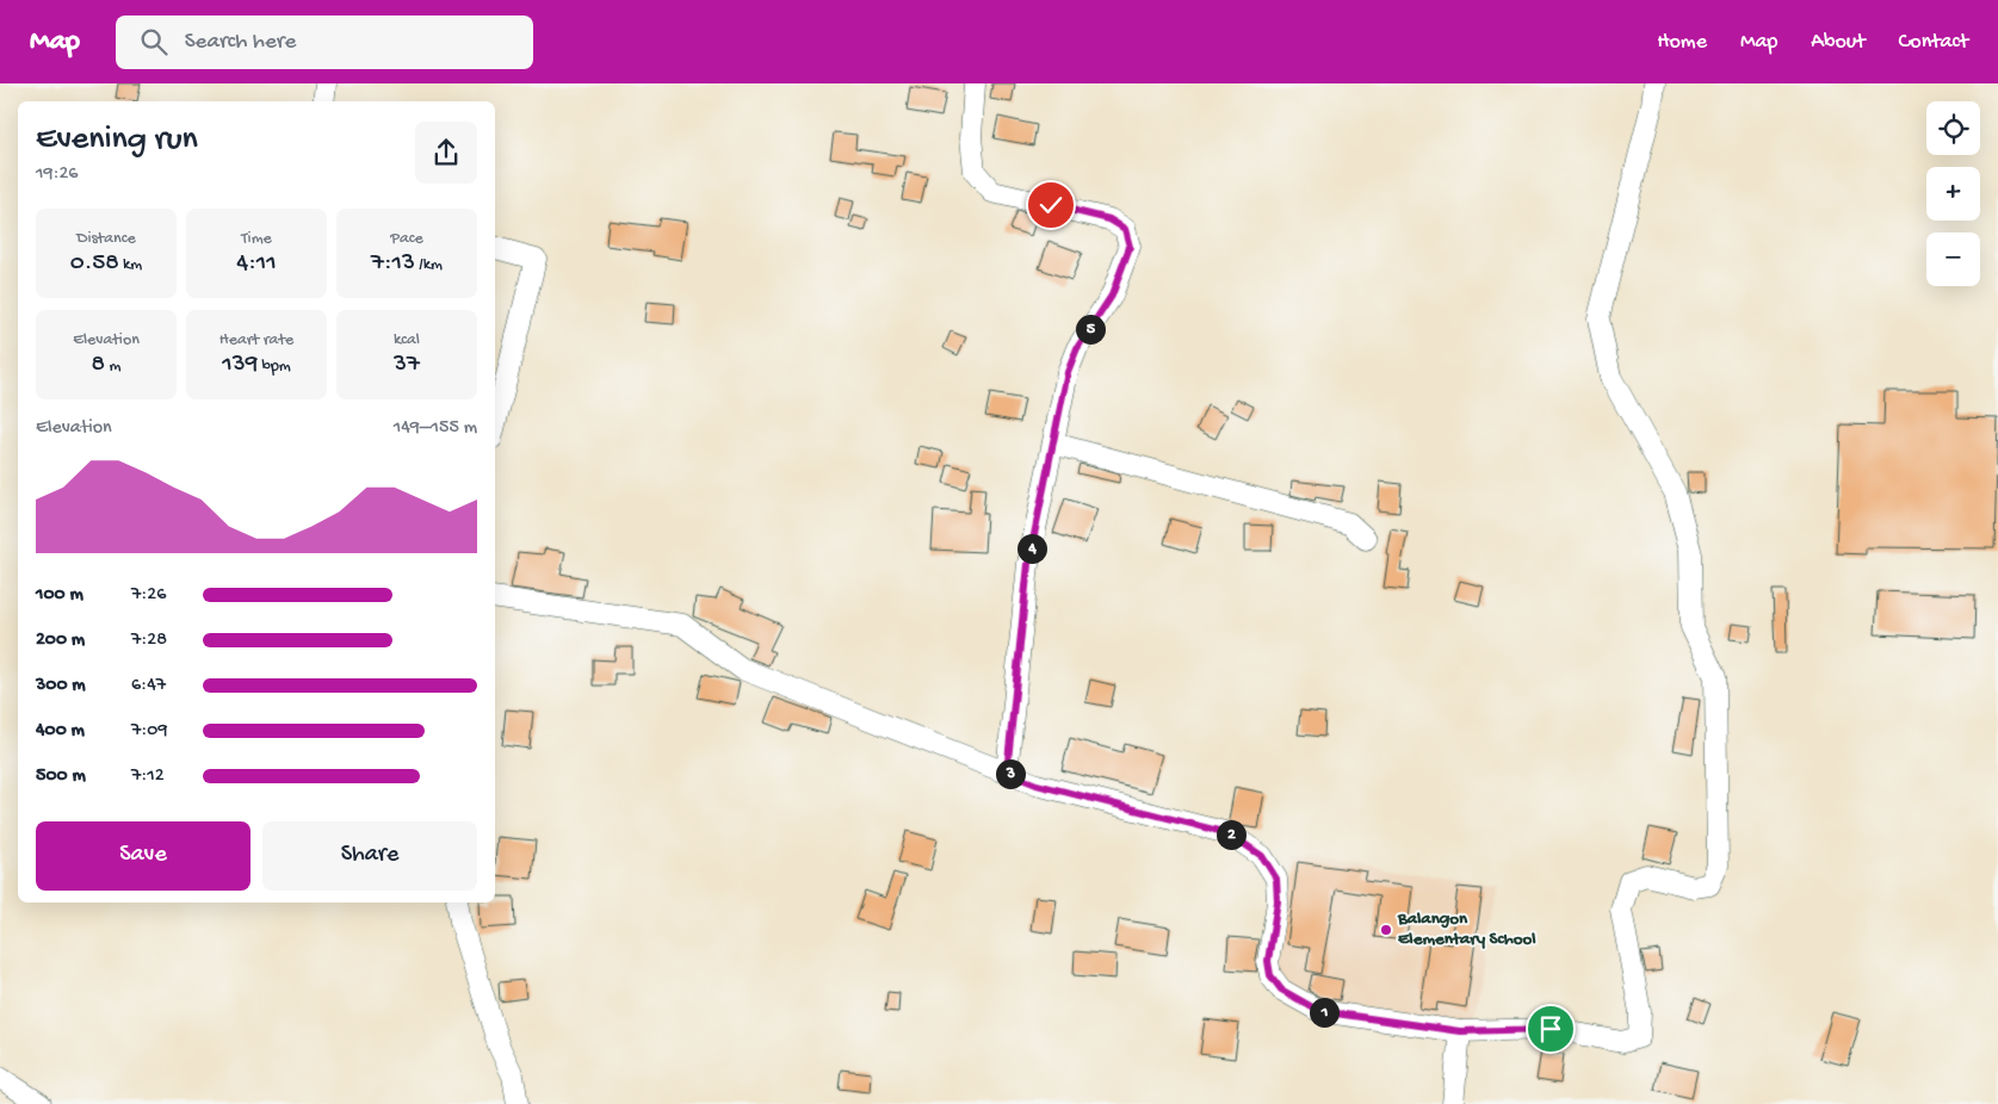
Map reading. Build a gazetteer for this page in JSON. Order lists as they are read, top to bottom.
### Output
{
  "places": ["Balangon Elementary School"],
  "page": {
    "header": "Map",
    "search": "Search here",
    "nav": [
      "Home",
      "Map",
      "About",
      "Contact"
    ],
    "map_buttons": ["+", "−"],
    "heading": ["Evening run", "19:26"],
    "stats": [
      ["Distance", "0.58 km"],
      ["Time", "4:11"],
      ["Pace", "7:13 /km"],
      ["Elevation", "8 m"],
      ["Heart rate", "139 bpm"],
      ["kcal", "37"]
    ],
    "pins": [
      "5",
      "4",
      "3",
      "2",
      "1"
    ],
    "chart": ["Elevation", "149–155 m"],
    "list": [
      {
        "name": "100 m",
        "note": "7:26"
      },
      {
        "name": "200 m",
        "note": "7:28"
      },
      {
        "name": "300 m",
        "note": "6:47"
      },
      {
        "name": "400 m",
        "note": "7:09"
      },
      {
        "name": "500 m",
        "note": "7:12"
      }
    ],
    "buttons": ["Save", "Share"]
  }
}
